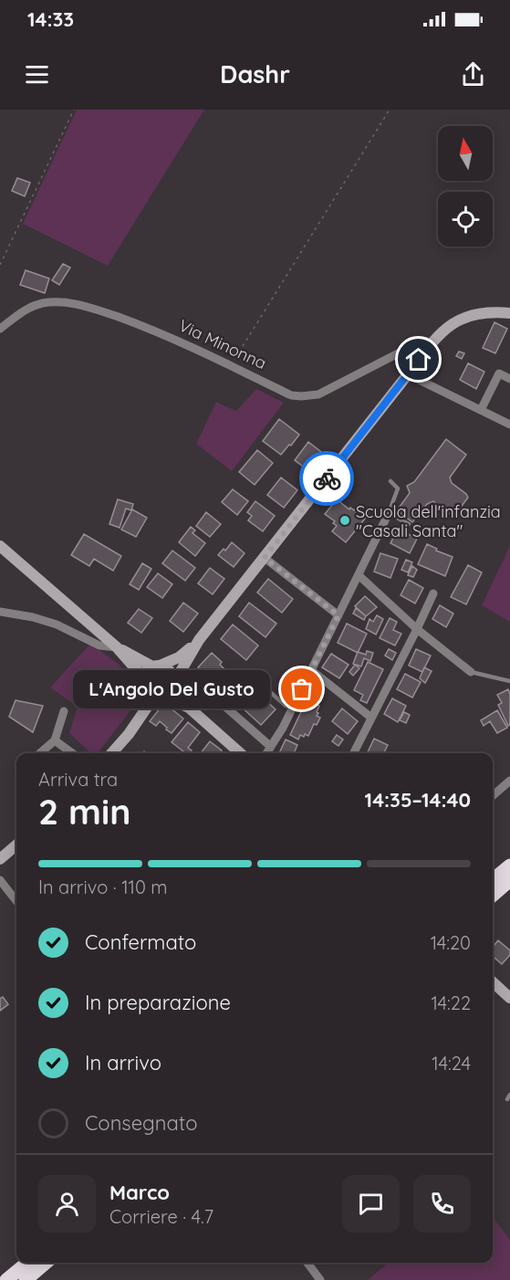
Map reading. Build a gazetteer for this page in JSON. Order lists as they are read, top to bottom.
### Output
{
  "streets": {
    "street": ["Via Minonna"]
  },
  "places": ["Scuola dell'infanzia \"Casali Santa\"", "L'Angolo Del Gusto"],
  "north": "top",
  "page": {
    "status": "14:33",
    "header": "Dashr",
    "bubble": "L'Angolo Del Gusto",
    "heading": ["2 min", "Arriva tra", "14:35–14:40"],
    "panel": ["Marco", "Corriere · 4.7"],
    "bar": "In arrivo · 110 m",
    "list": [
      ["Confermato", "14:20"],
      ["In preparazione", "14:22"],
      ["In arrivo", "14:24"],
      "Consegnato"
    ]
  }
}
